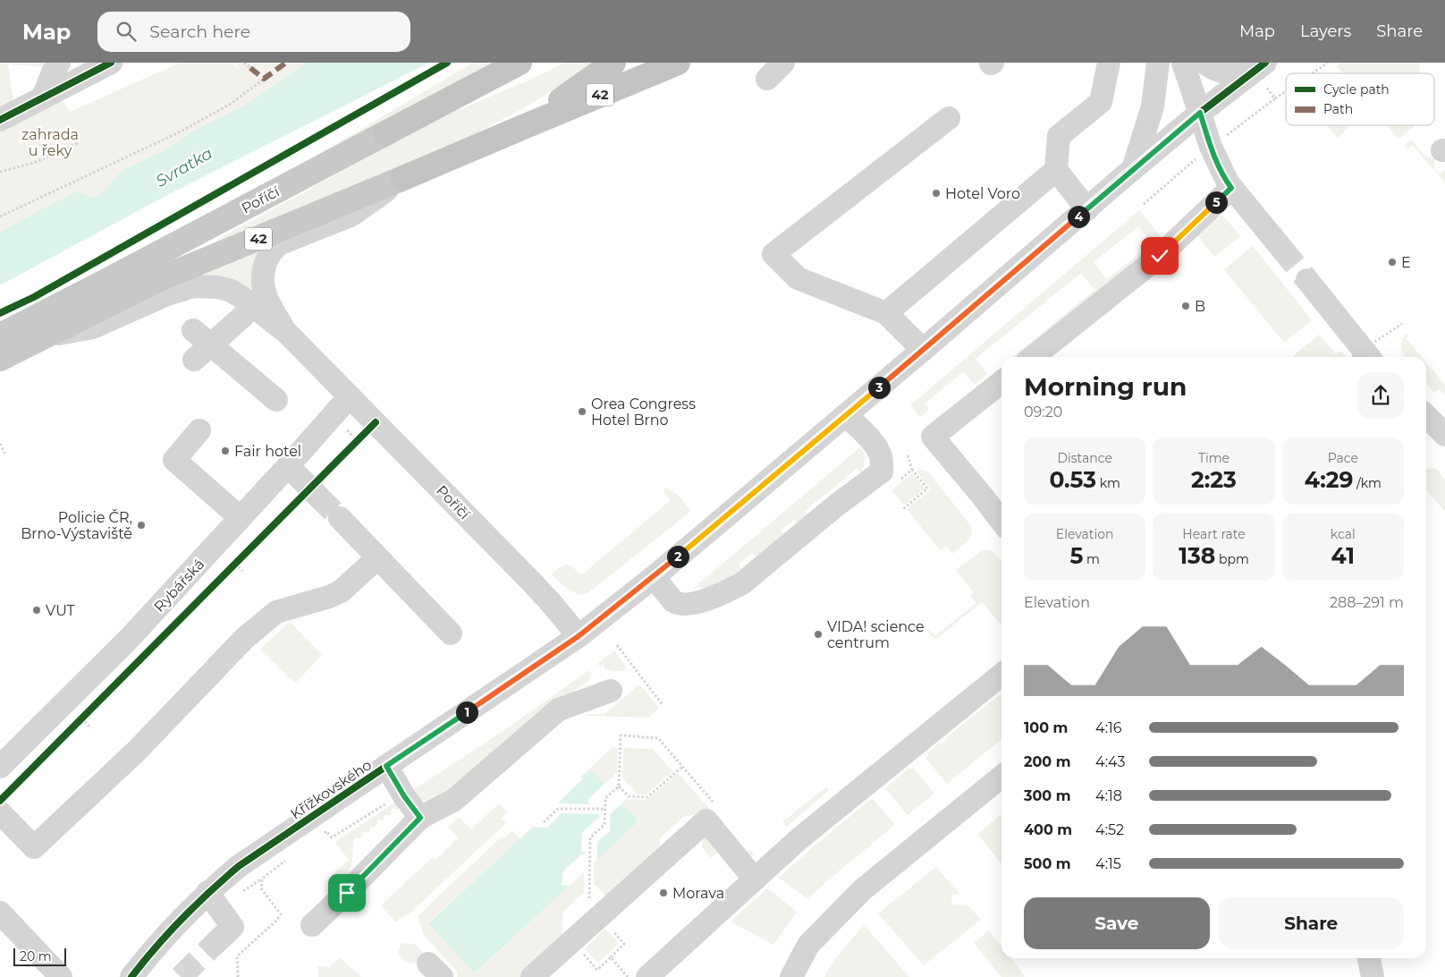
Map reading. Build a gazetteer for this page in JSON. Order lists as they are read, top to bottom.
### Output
{
  "streets": {
    "highway": ["42", "Poříčí"],
    "street": ["Rybářská", "Křížkovského"]
  },
  "crossings": [
    ["42", "Poříčí"],
    ["Poříčí", "Rybářská"],
    ["Poříčí", "Křížkovského"]
  ],
  "water": ["Svratka"],
  "parks": ["zahrada u řeky"],
  "places": [
    "Hotel Voro",
    "E",
    "B",
    "Orea Congress Hotel Brno",
    "Fair hotel",
    "Policie ČR, Brno-Výstaviště",
    "VUT",
    "VIDA! science centrum",
    "Morava"
  ],
  "legend": ["Cycle path", "Path"],
  "scale_bar": "20 m",
  "page": {
    "header": "Map",
    "search": "Search here",
    "nav": ["Map", "Layers", "Share"],
    "pins": [
      "5",
      "4",
      "3",
      "2",
      "1"
    ],
    "heading": ["Morning run", "09:20"],
    "stats": [
      ["Distance", "0.53 km"],
      ["Time", "2:23"],
      ["Pace", "4:29 /km"],
      ["Elevation", "5 m"],
      ["Heart rate", "138 bpm"],
      ["kcal", "41"]
    ],
    "chart": ["Elevation", "288–291 m"],
    "list": [
      {
        "name": "100 m",
        "note": "4:16"
      },
      {
        "name": "200 m",
        "note": "4:43"
      },
      {
        "name": "300 m",
        "note": "4:18"
      },
      {
        "name": "400 m",
        "note": "4:52"
      },
      {
        "name": "500 m",
        "note": "4:15"
      }
    ],
    "buttons": ["Save", "Share"],
    "scale": "20 m"
  }
}
